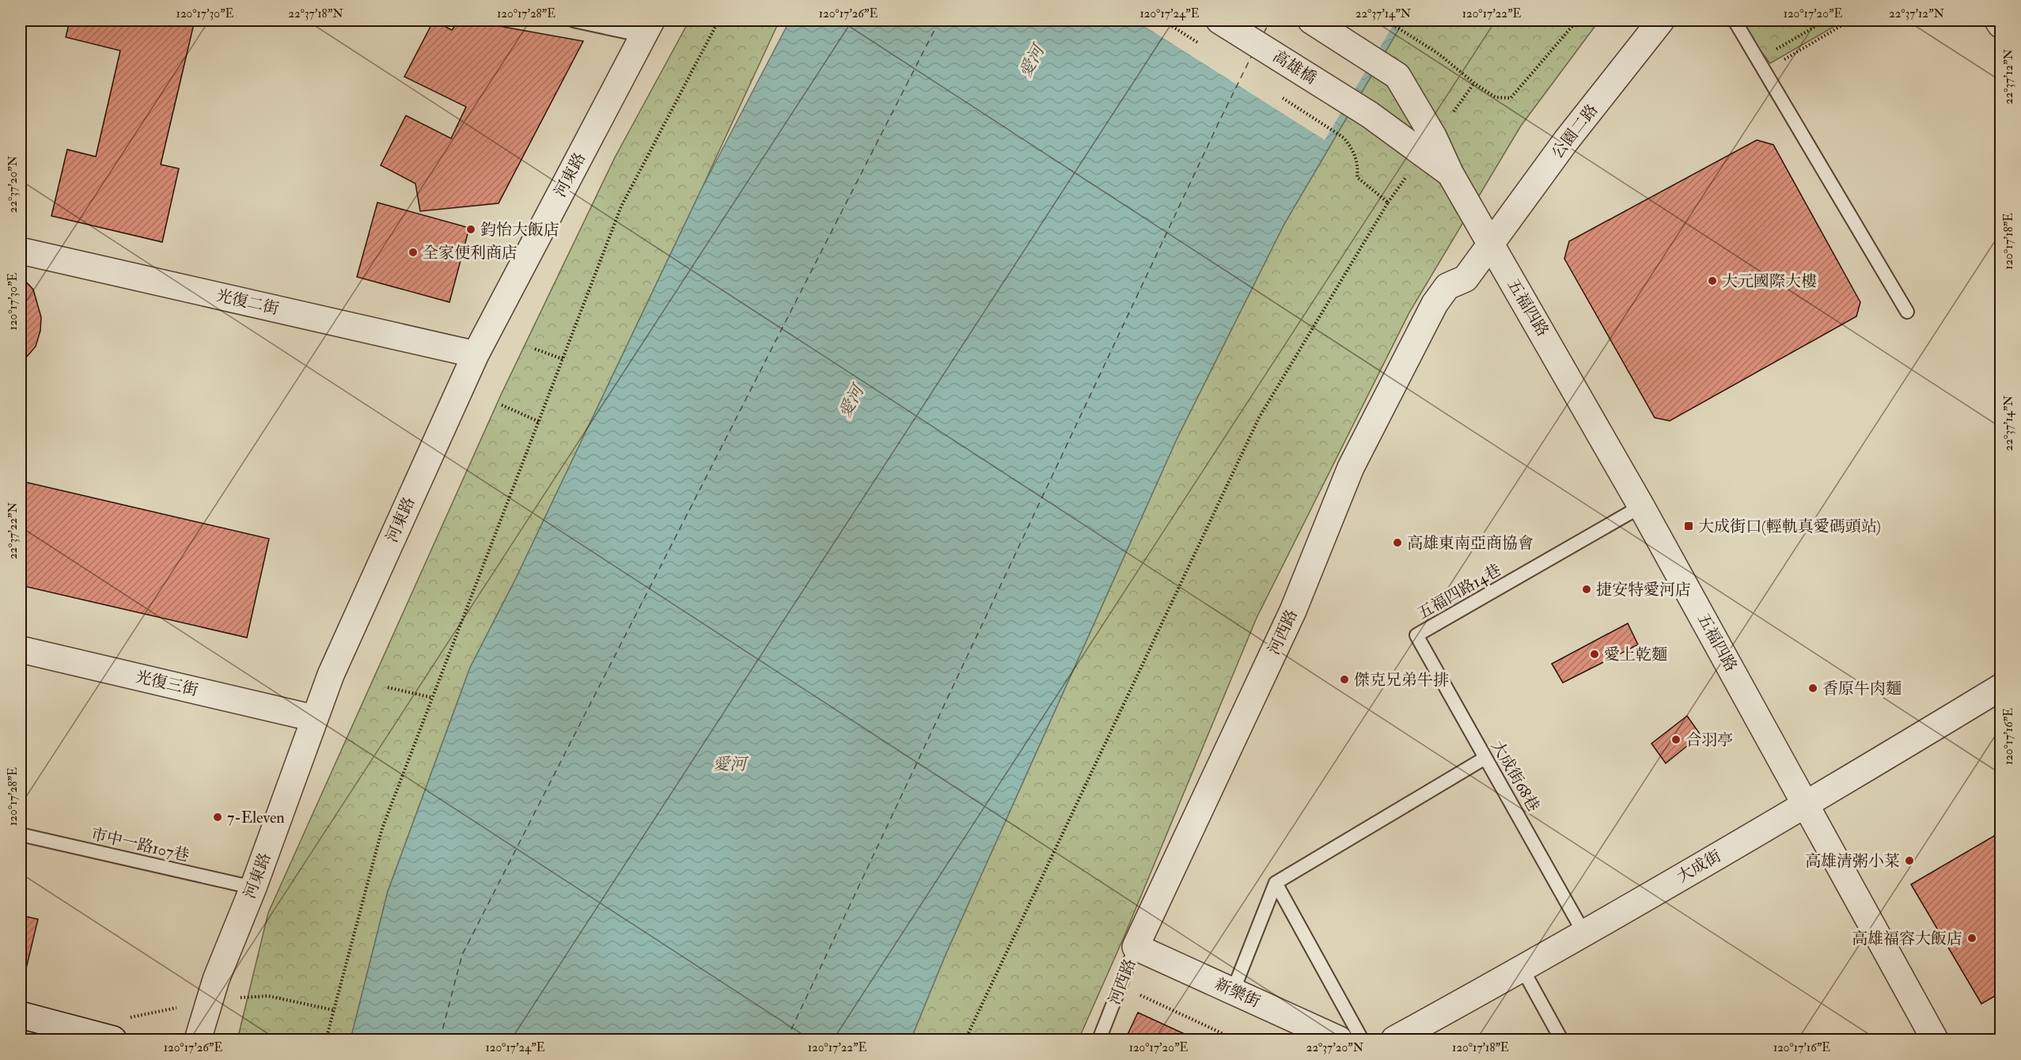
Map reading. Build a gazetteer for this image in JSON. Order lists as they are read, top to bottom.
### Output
{
  "streets": {
    "street": [
      "高雄橋",
      "公園二路",
      "河東路",
      "光復二街",
      "五福四路",
      "河西路",
      "光復三街",
      "大成街",
      "新樂街"
    ],
    "lane": ["五福四路14巷", "大成街68巷", "市中一路107巷"]
  },
  "crossings": [
    ["高雄橋", "五福四路"],
    ["公園二路", "五福四路"],
    ["公園二路", "河西路"],
    ["河東路", "光復二街"],
    ["河東路", "光復三街"],
    ["河東路", "市中一路107巷"],
    ["五福四路", "五福四路14巷"],
    ["五福四路", "河西路"],
    ["五福四路", "大成街"],
    ["五福四路14巷", "大成街68巷"],
    ["河西路", "新樂街"],
    ["大成街68巷", "大成街"]
  ],
  "water": ["愛河"],
  "places": {
    "other": [
      "鈞怡大飯店",
      "全家便利商店",
      "大元國際大樓",
      "高雄東南亞商協會",
      "捷安特愛河店",
      "愛上乾麵",
      "傑克兄弟牛排",
      "香原牛肉麵",
      "合羽亭",
      "7-Eleven",
      "高雄清粥小菜",
      "高雄福容大飯店"
    ],
    "transit": ["大成街口(輕軌真愛碼頭站)"]
  },
  "coordinates": [
    "120°17'30\"E",
    "22°37'18\"N",
    "120°17'28\"E",
    "120°17'26\"E",
    "120°17'24\"E",
    "22°37'14\"N",
    "120°17'22\"E",
    "120°17'20\"E",
    "22°37'12\"N",
    "22°37'20\"N",
    "120°17'18\"E",
    "22°37'22\"N",
    "120°17'16\"E"
  ]
}
